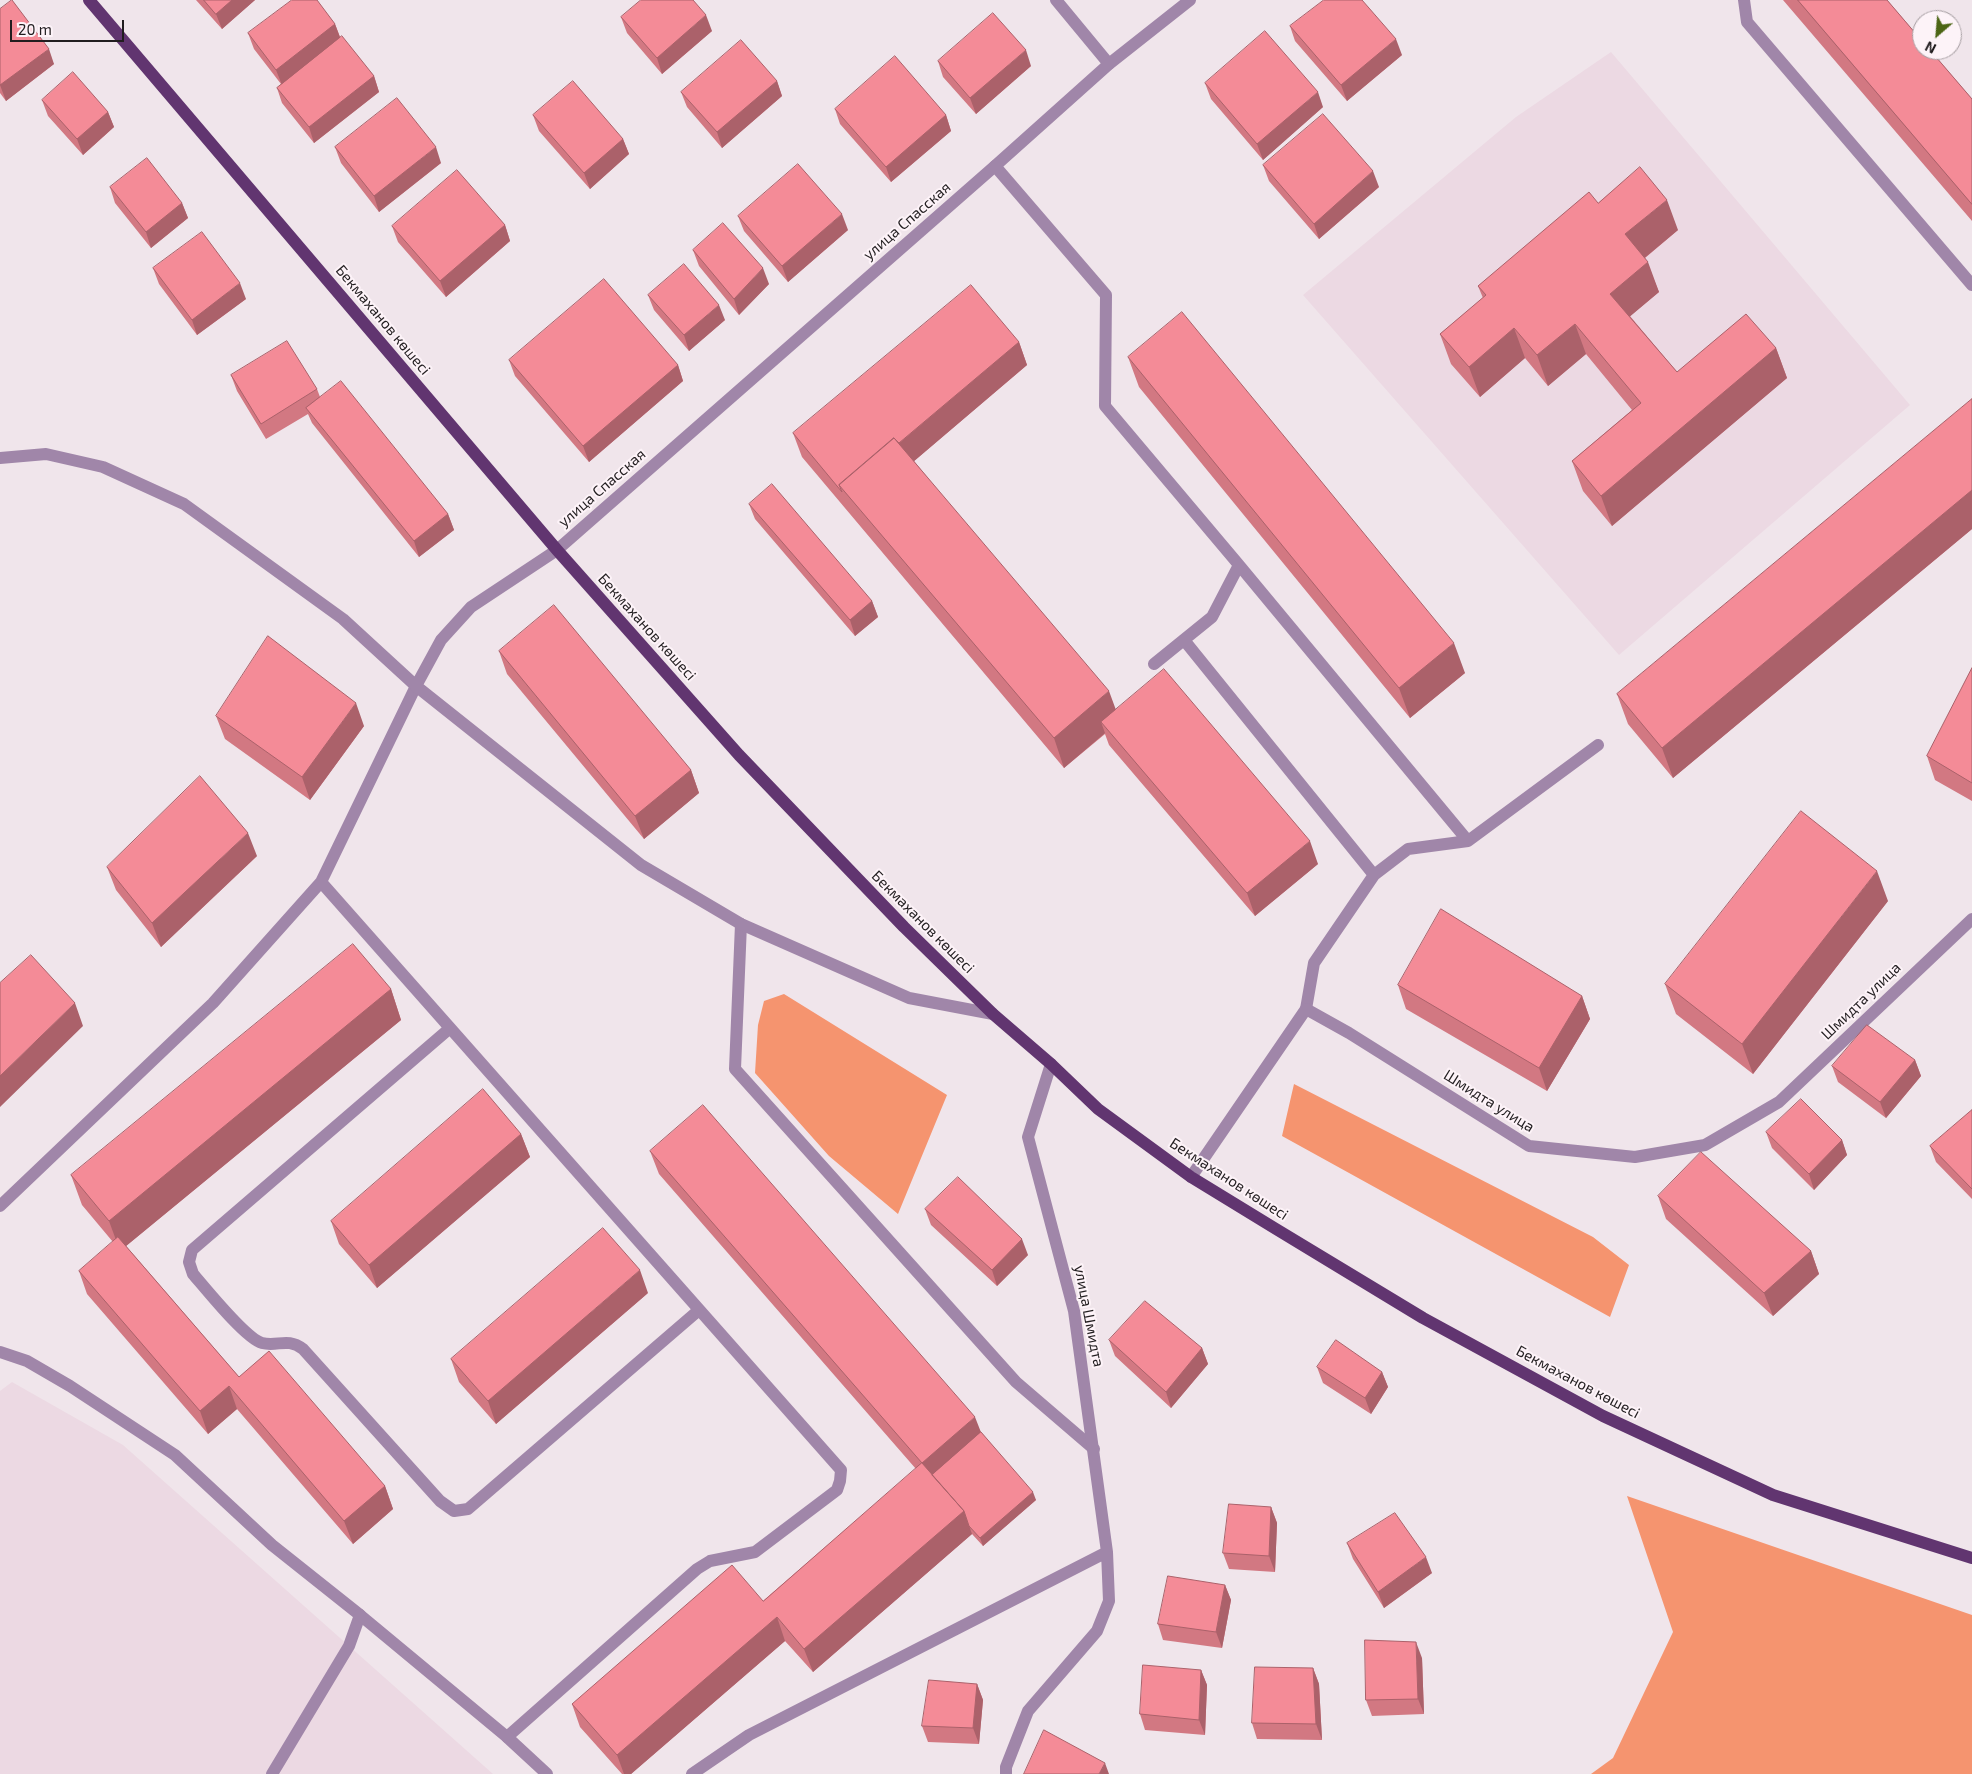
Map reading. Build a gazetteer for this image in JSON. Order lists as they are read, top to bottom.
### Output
{
  "streets": {
    "main road": ["Бекмаханов көшесі"],
    "street": ["улица Спасская", "Шмидта улица", "улица Шмидта"]
  },
  "crossings": [
    ["улица Спасская", "Бекмаханов көшесі"],
    ["Бекмаханов көшесі", "улица Шмидта"]
  ],
  "scale_bar": "20 m",
  "north": "bottom left"
}
